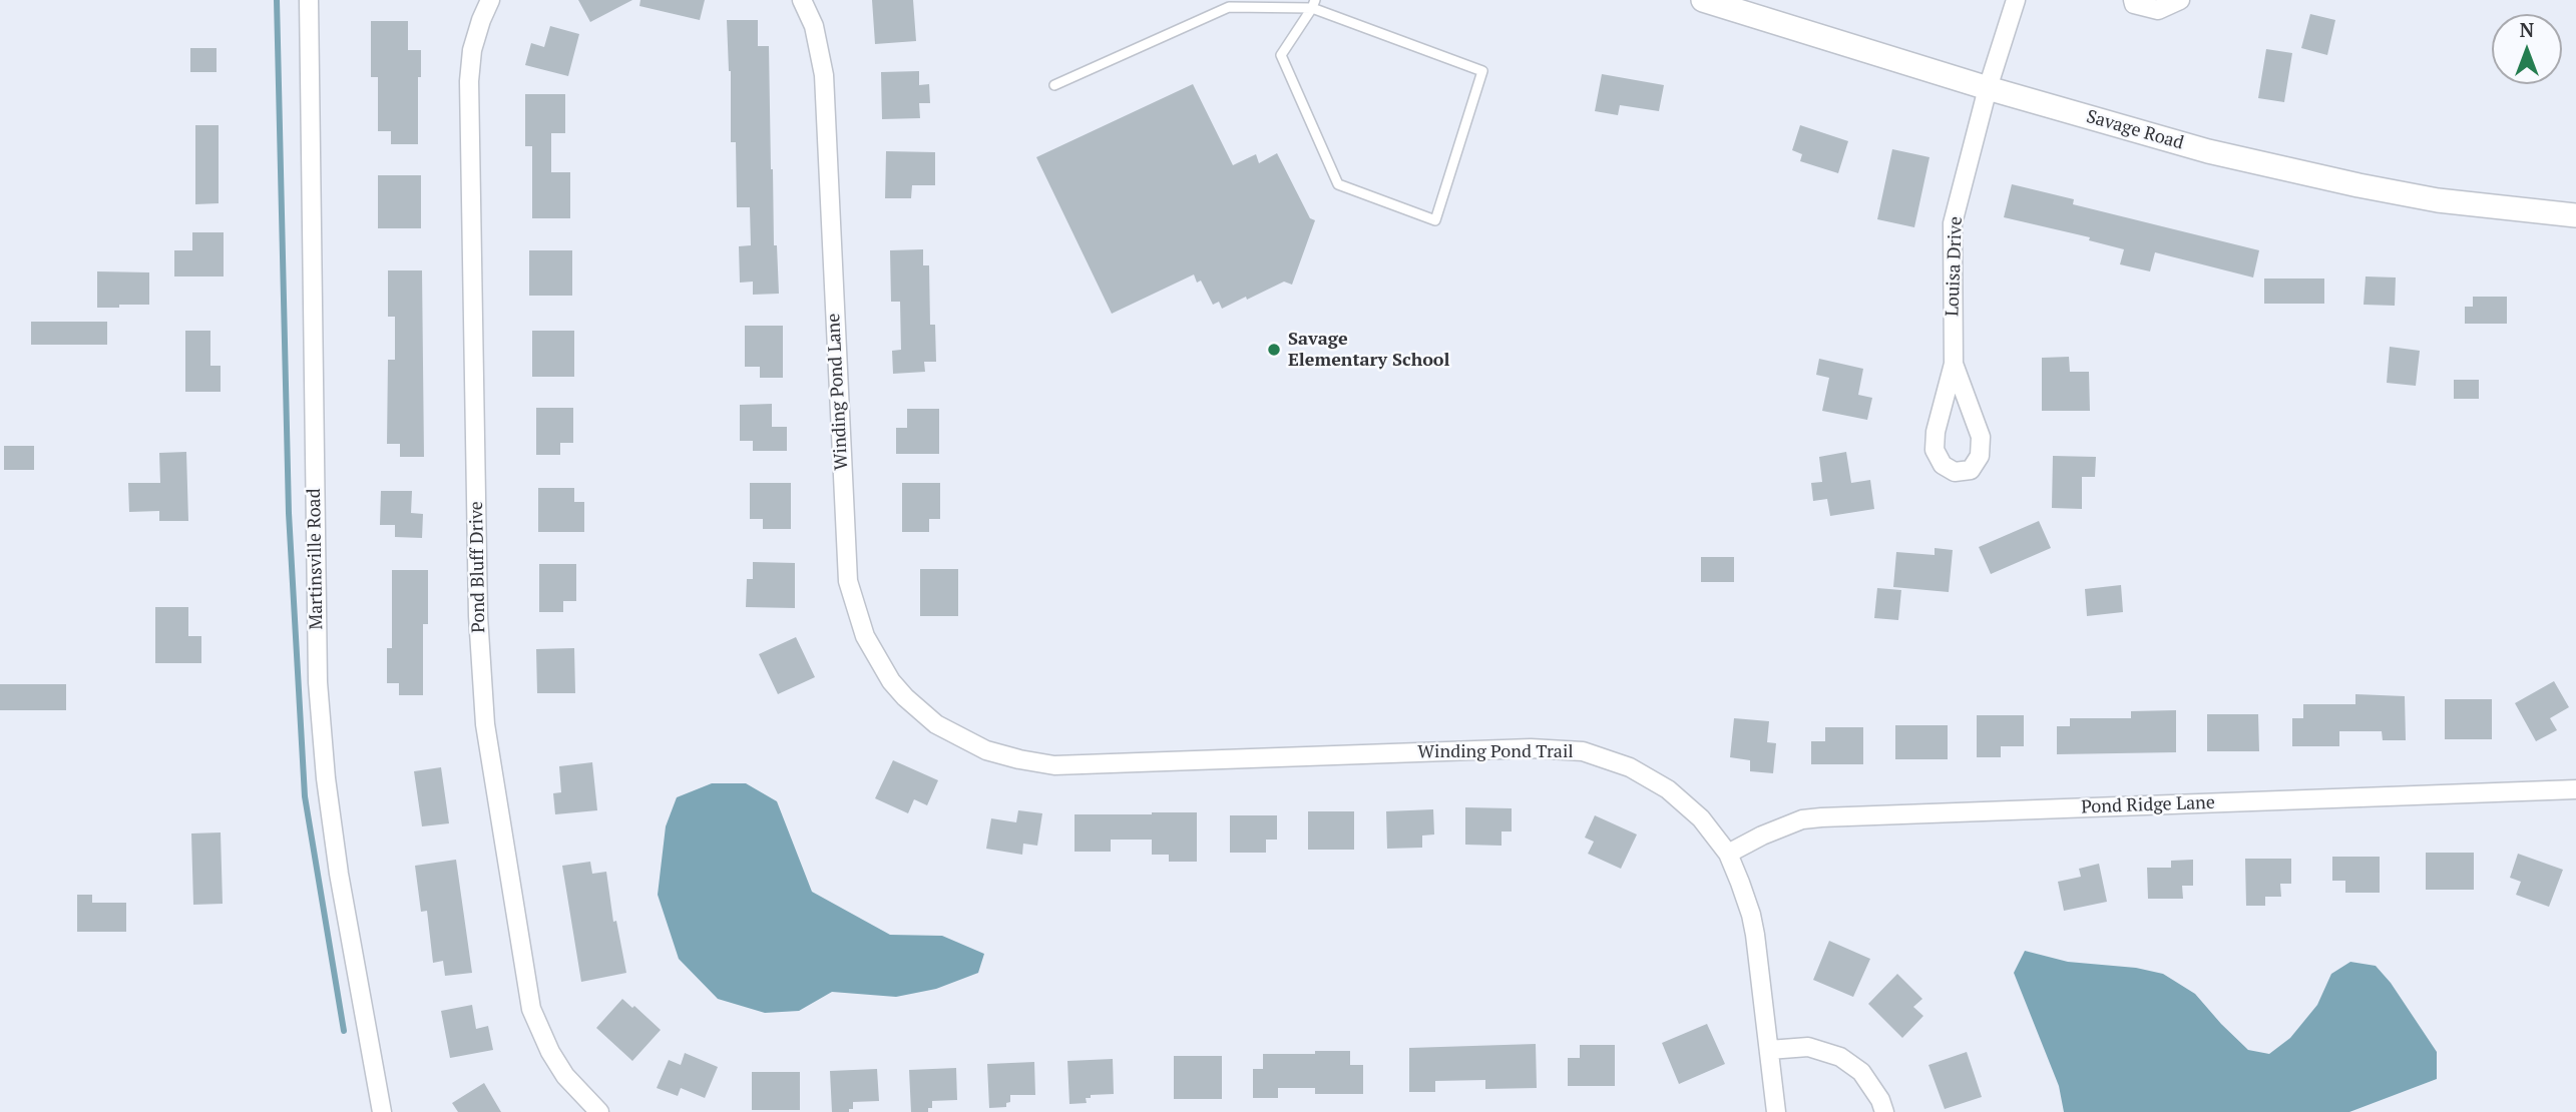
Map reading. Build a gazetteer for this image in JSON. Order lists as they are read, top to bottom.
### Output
{
  "streets": {
    "street": [
      "Savage Road",
      "Louisa Drive",
      "Winding Pond Lane",
      "Martinsville Road",
      "Pond Bluff Drive",
      "Winding Pond Trail",
      "Pond Ridge Lane"
    ]
  },
  "crossings": [
    ["Savage Road", "Louisa Drive"],
    ["Winding Pond Lane", "Winding Pond Trail"],
    ["Winding Pond Trail", "Pond Ridge Lane"]
  ],
  "places": ["Savage Elementary School"],
  "north": "top"
}
